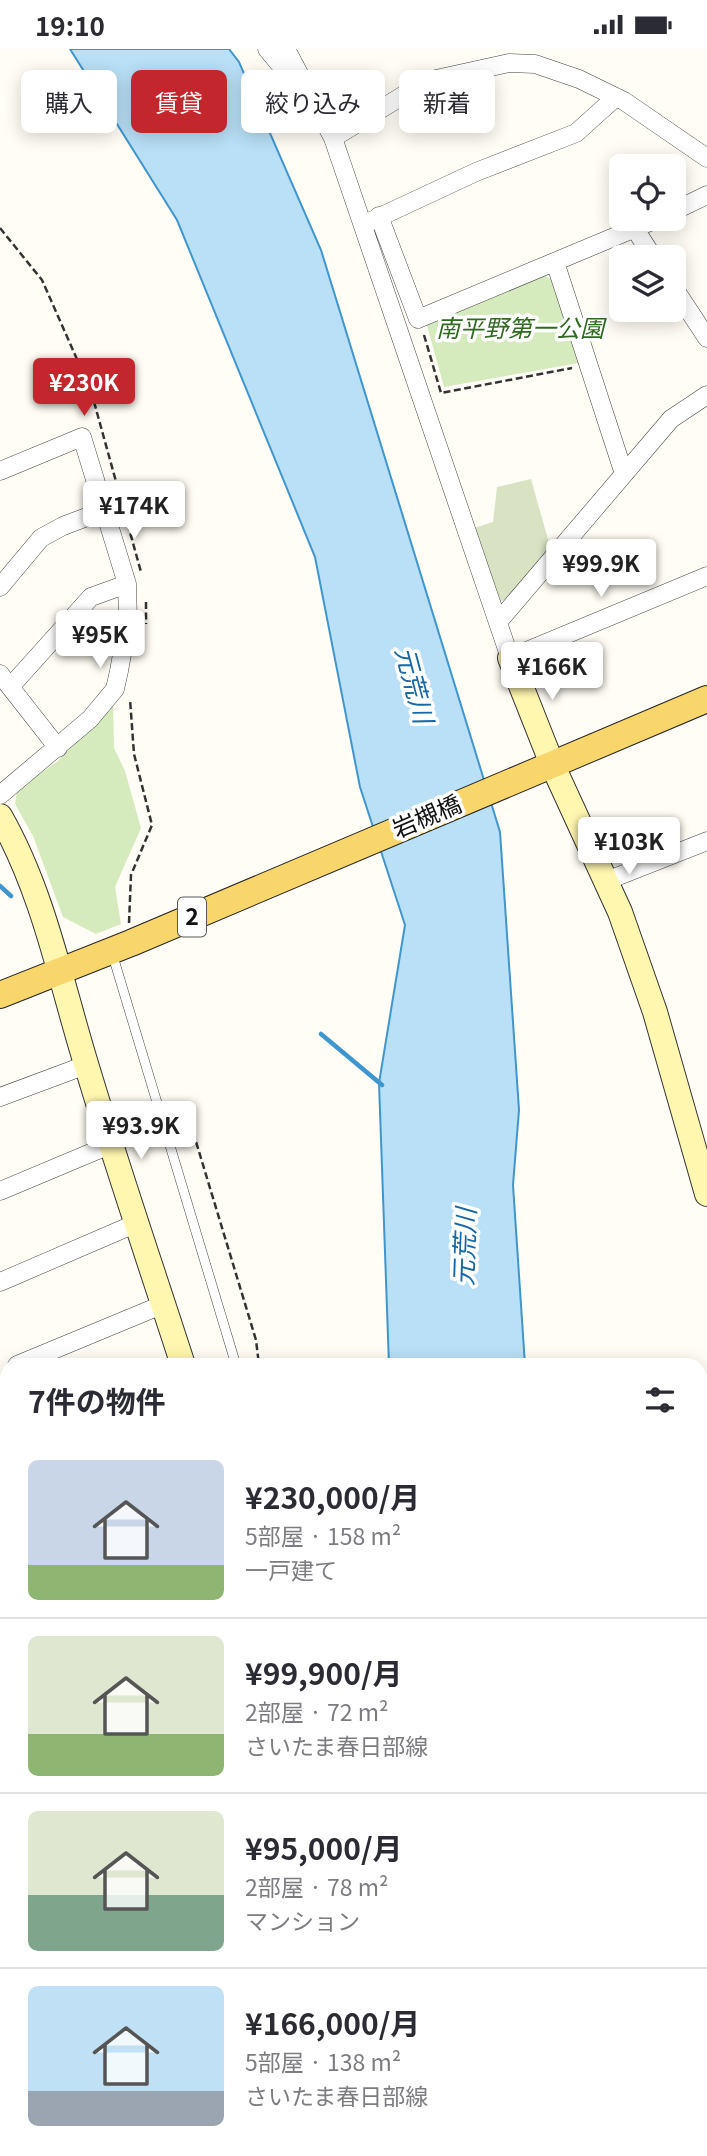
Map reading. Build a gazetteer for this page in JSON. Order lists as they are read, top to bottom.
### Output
{
  "streets": {
    "main road": ["岩槻橋", "2"]
  },
  "crossings": [
    ["岩槻橋", "2"]
  ],
  "water": ["元荒川"],
  "parks": ["南平野第一公園"],
  "page": {
    "status": "19:10",
    "chip": [
      "購入",
      "賃貸",
      "絞り込み",
      "新着"
    ],
    "price": [
      "¥230K",
      "¥174K",
      "¥99.9K",
      "¥95K",
      "¥166K",
      "¥103K",
      "¥93.9K"
    ],
    "heading": "7件の物件",
    "list": [
      {
        "name": "¥230,000/月",
        "note": "5部屋 · 158 m² · 一戸建て"
      },
      {
        "name": "¥99,900/月",
        "note": "2部屋 · 72 m² · さいたま春日部線"
      },
      {
        "name": "¥95,000/月",
        "note": "2部屋 · 78 m² · マンション"
      },
      {
        "name": "¥166,000/月",
        "note": "5部屋 · 138 m² · さいたま春日部線"
      }
    ]
  }
}
